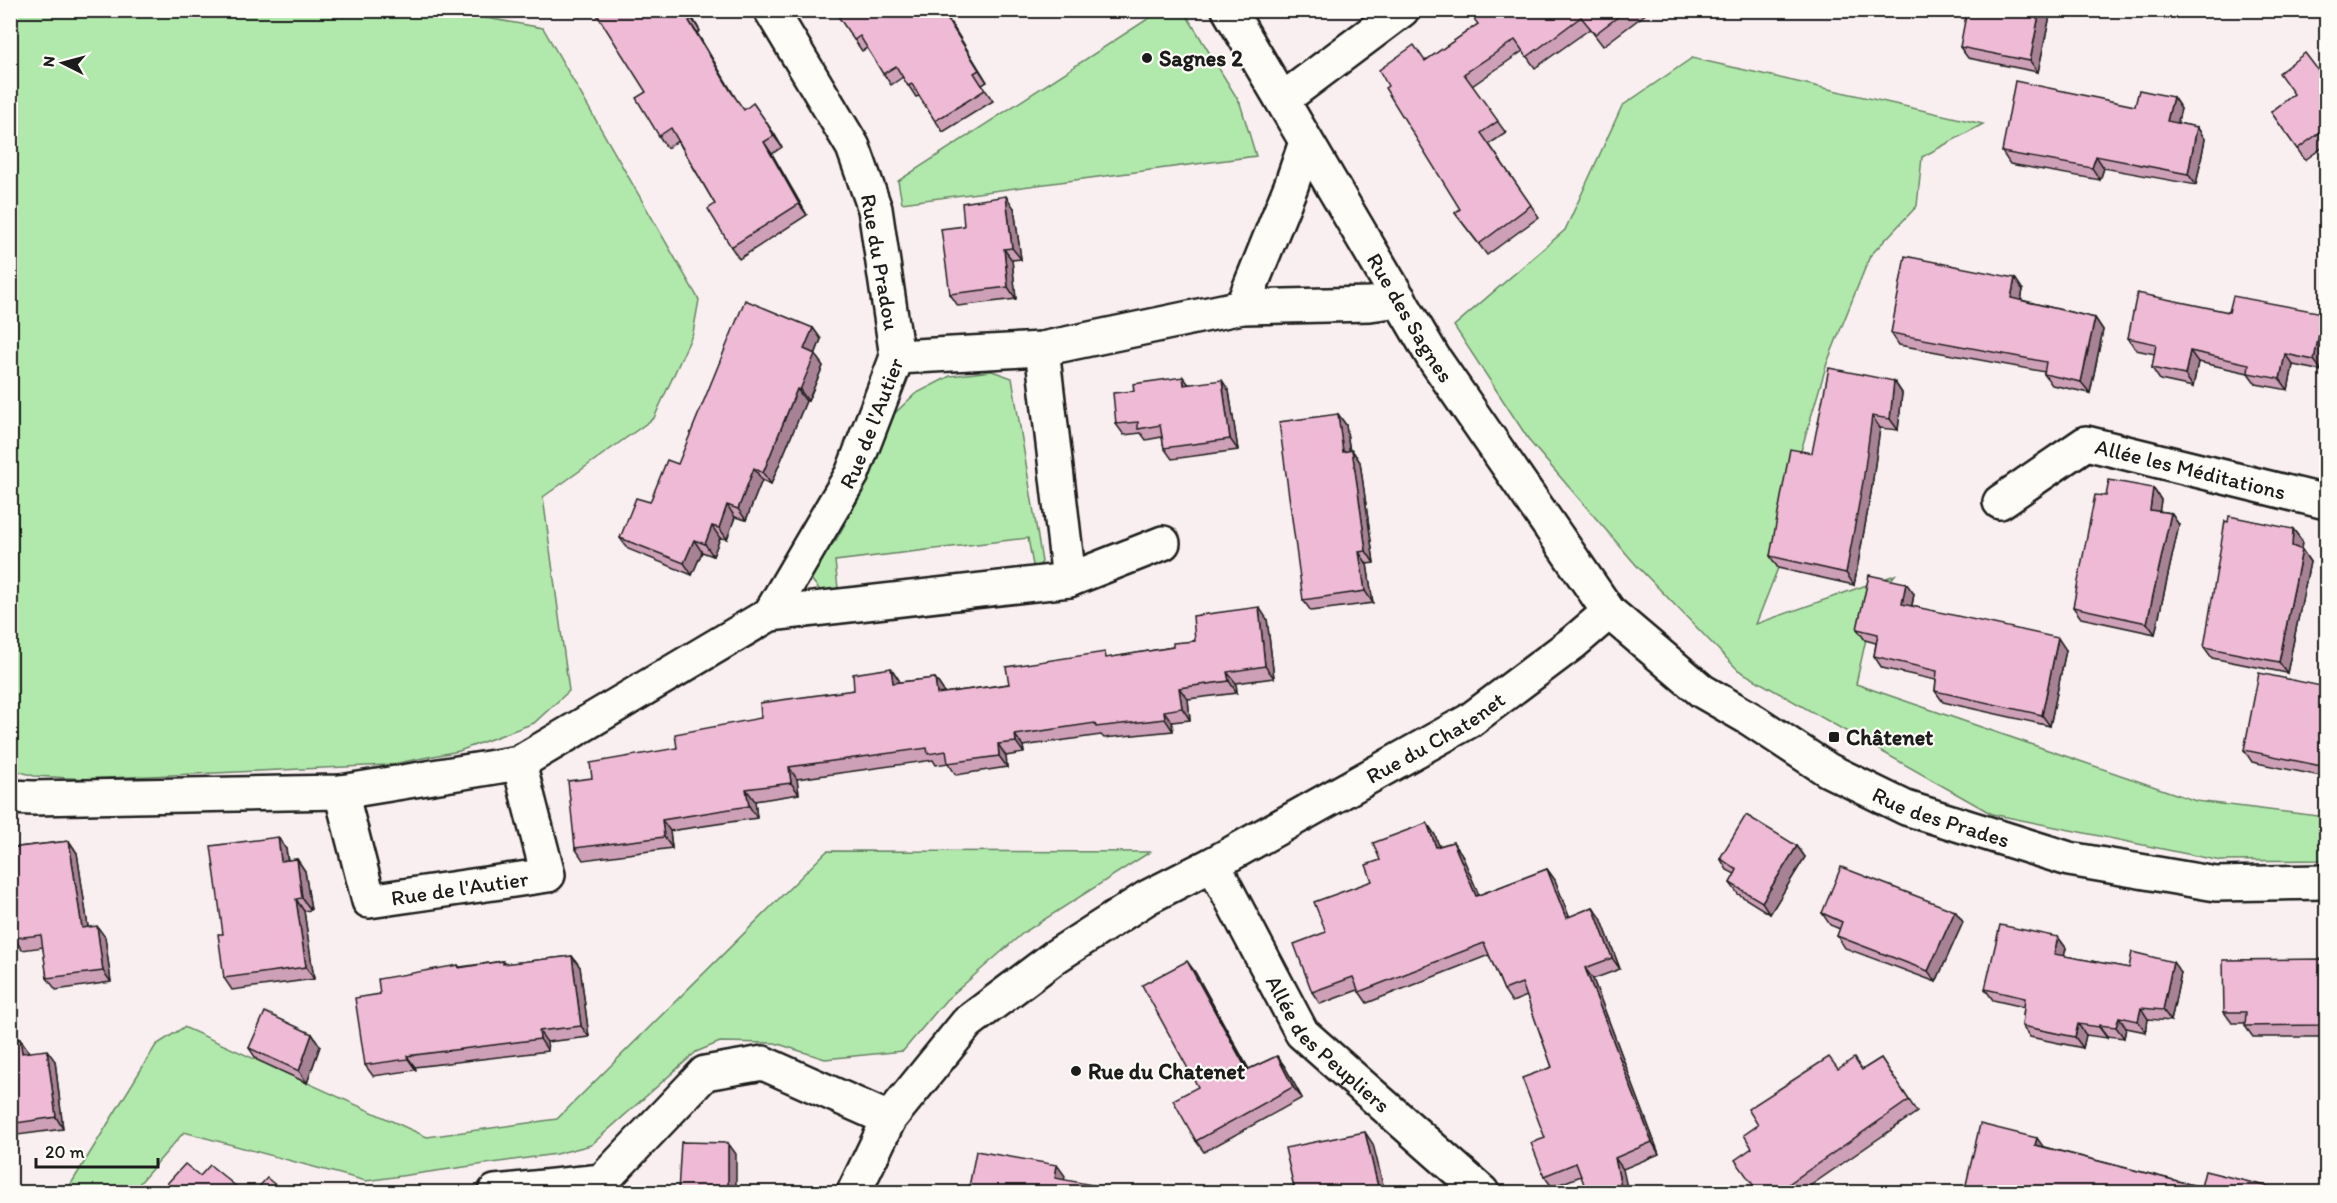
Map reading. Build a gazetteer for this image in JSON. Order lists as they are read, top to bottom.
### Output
{
  "streets": {
    "street": [
      "Rue du Pradou",
      "Rue des Sagnes",
      "Rue de l'Autier",
      "Allée les Méditations",
      "Rue du Chatenet",
      "Rue des Prades",
      "Allée des Peupliers"
    ]
  },
  "crossings": [
    ["Rue du Pradou", "Rue de l'Autier"],
    ["Rue des Sagnes", "Rue de l'Autier"],
    ["Rue des Sagnes", "Rue du Chatenet"],
    ["Rue des Sagnes", "Rue des Prades"],
    ["Rue du Chatenet", "Rue des Prades"],
    ["Rue du Chatenet", "Allée des Peupliers"]
  ],
  "places": {
    "other": ["Sagnes 2", "Rue du Chatenet"],
    "transit": ["Châtenet"]
  },
  "scale_bar": "20 m",
  "north": "left"
}
